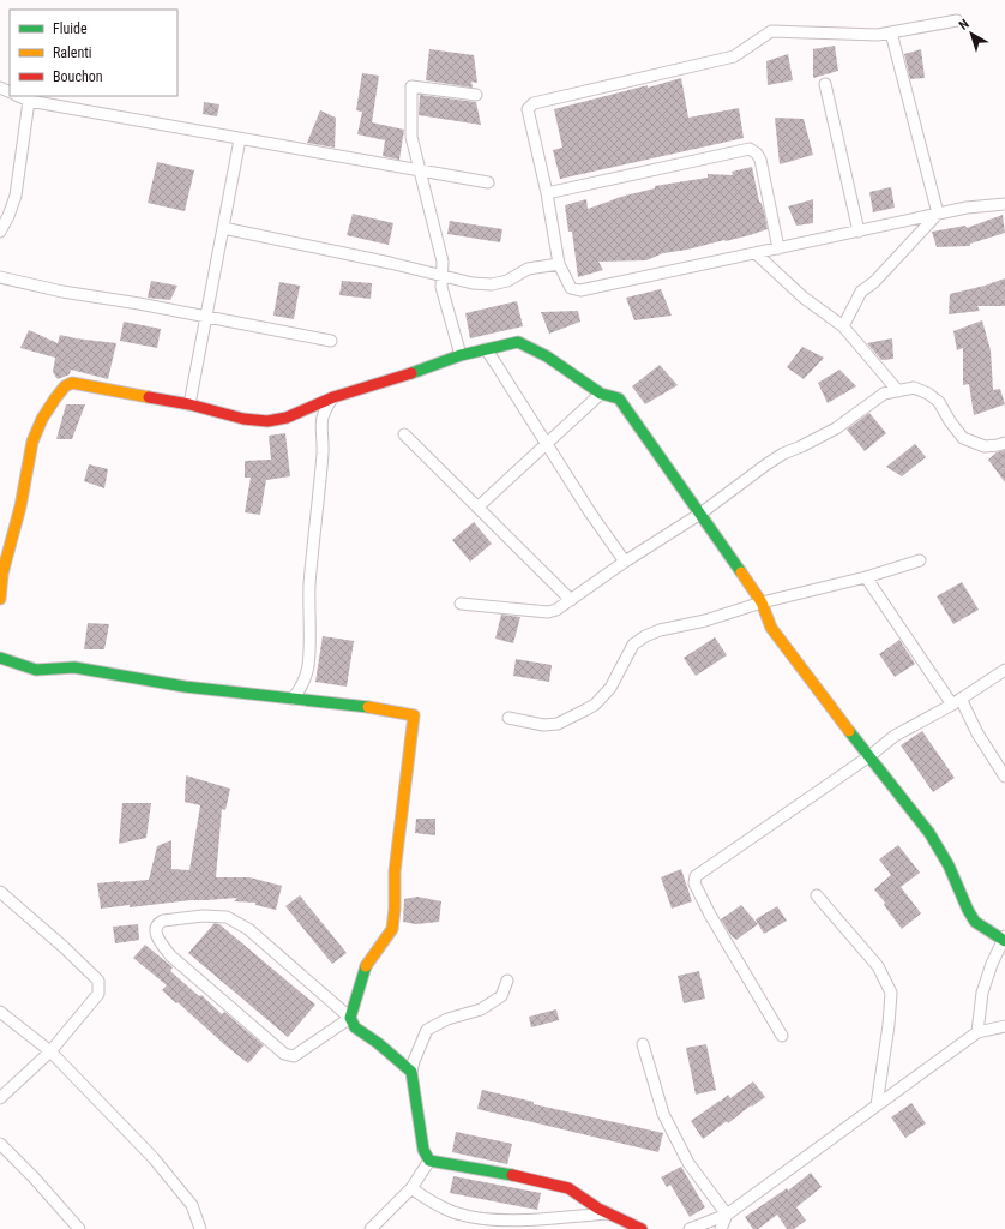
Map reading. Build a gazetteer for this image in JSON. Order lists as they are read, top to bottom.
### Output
{
  "legend": ["Fluide", "Ralenti", "Bouchon"],
  "north": "top left"
}
